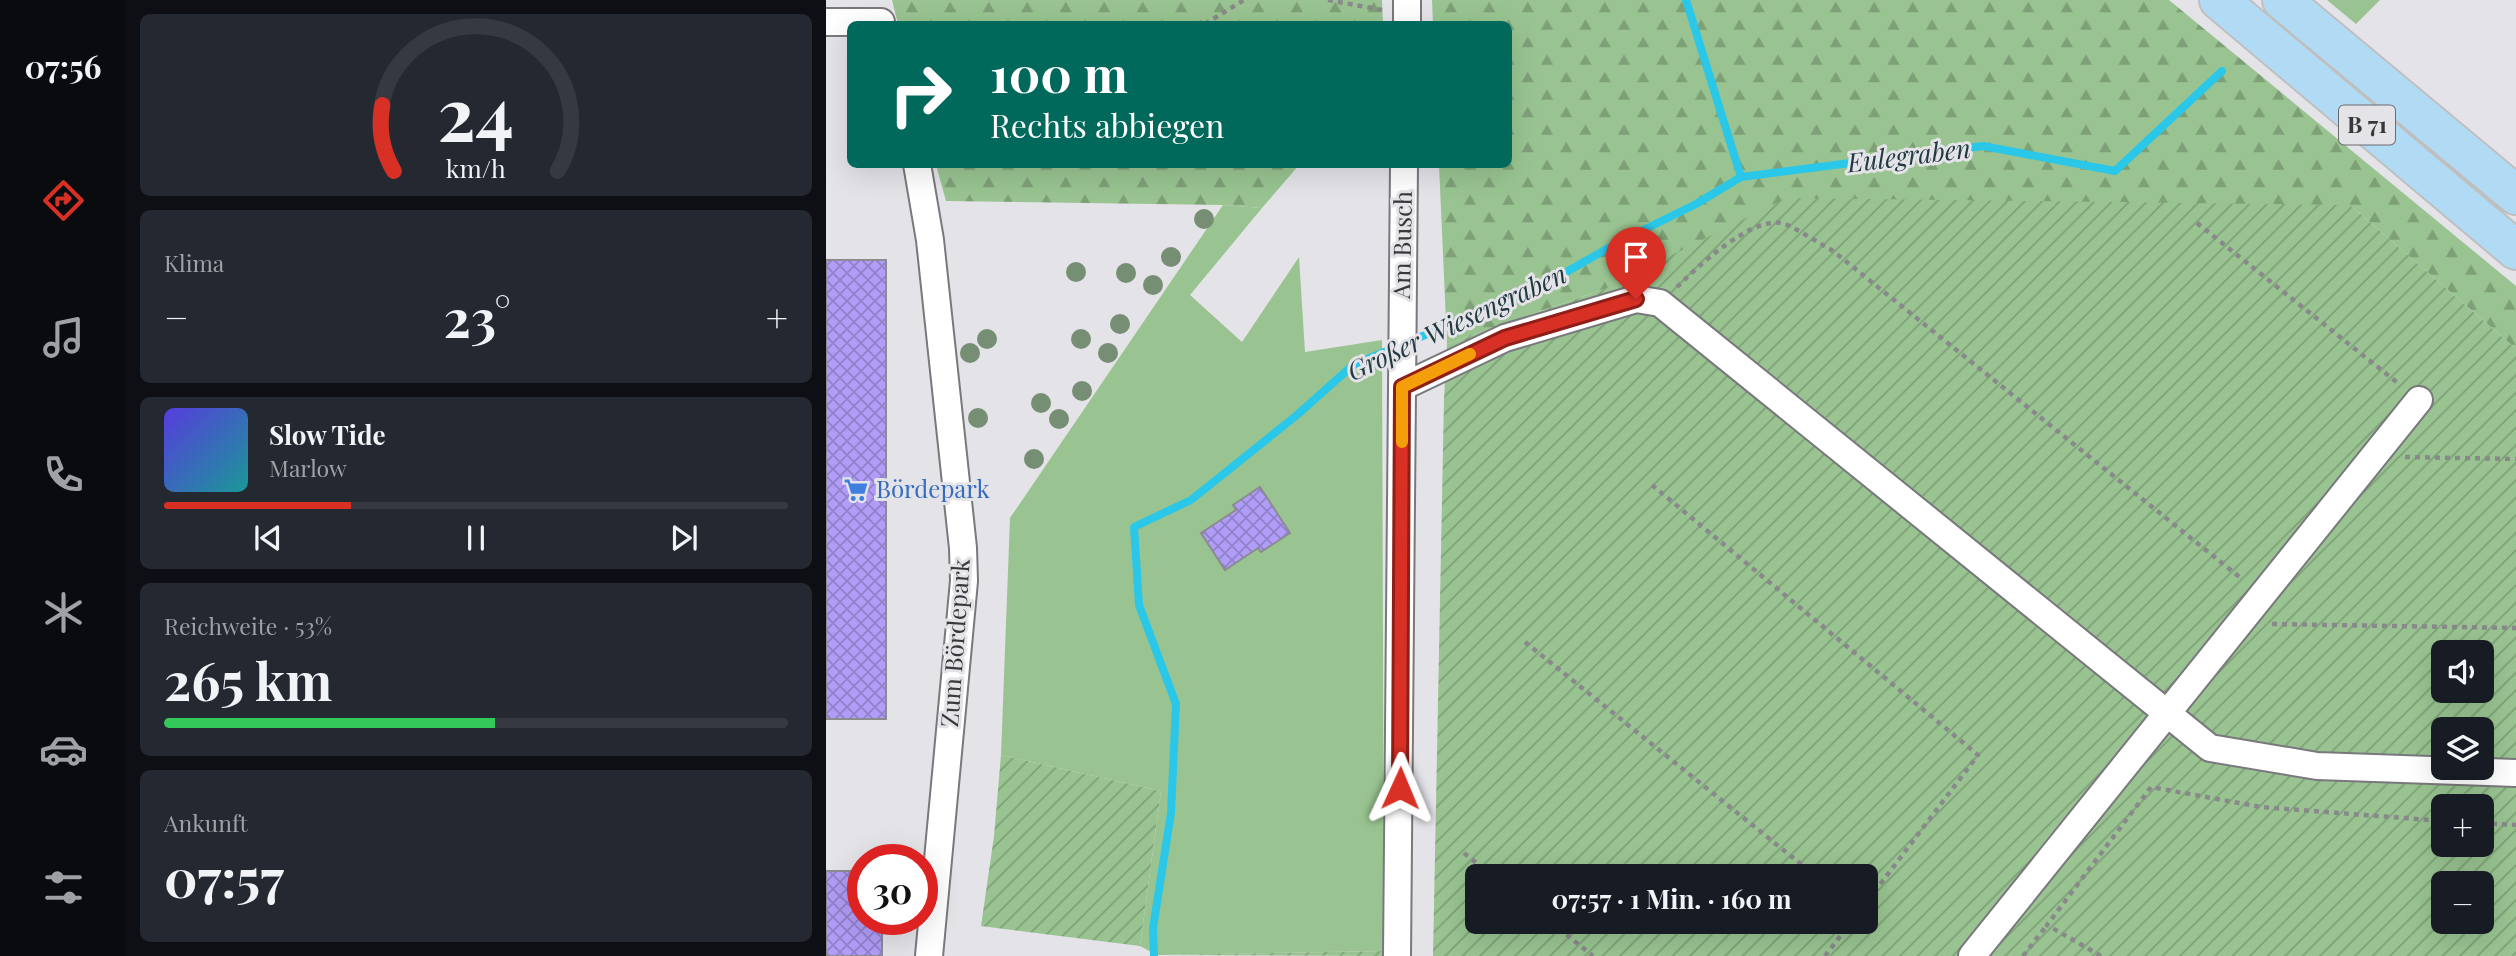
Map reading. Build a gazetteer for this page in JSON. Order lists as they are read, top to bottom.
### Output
{
  "streets": {
    "highway": ["B 71"],
    "street": ["Am Busch", "Zum Bördepark"]
  },
  "water": ["Eulegraben", "Großer Wiesengraben"],
  "places": {
    "supermarket": ["Bördepark"]
  },
  "page": {
    "tabs": "07:56",
    "turn": ["100 m", "Rechts abbiegen"],
    "tile": [
      "Klima",
      ["Reichweite · 53%", "265 km"],
      ["Ankunft", "07:57"]
    ],
    "heat": ["−", "23°", "+"],
    "song": ["Slow Tide", "Marlow"],
    "map_buttons": ["+", "−"],
    "limit": "30",
    "trip": "07:57 · 1 Min. · 160 m",
    "gauge": ["24", "km/h"]
  }
}
